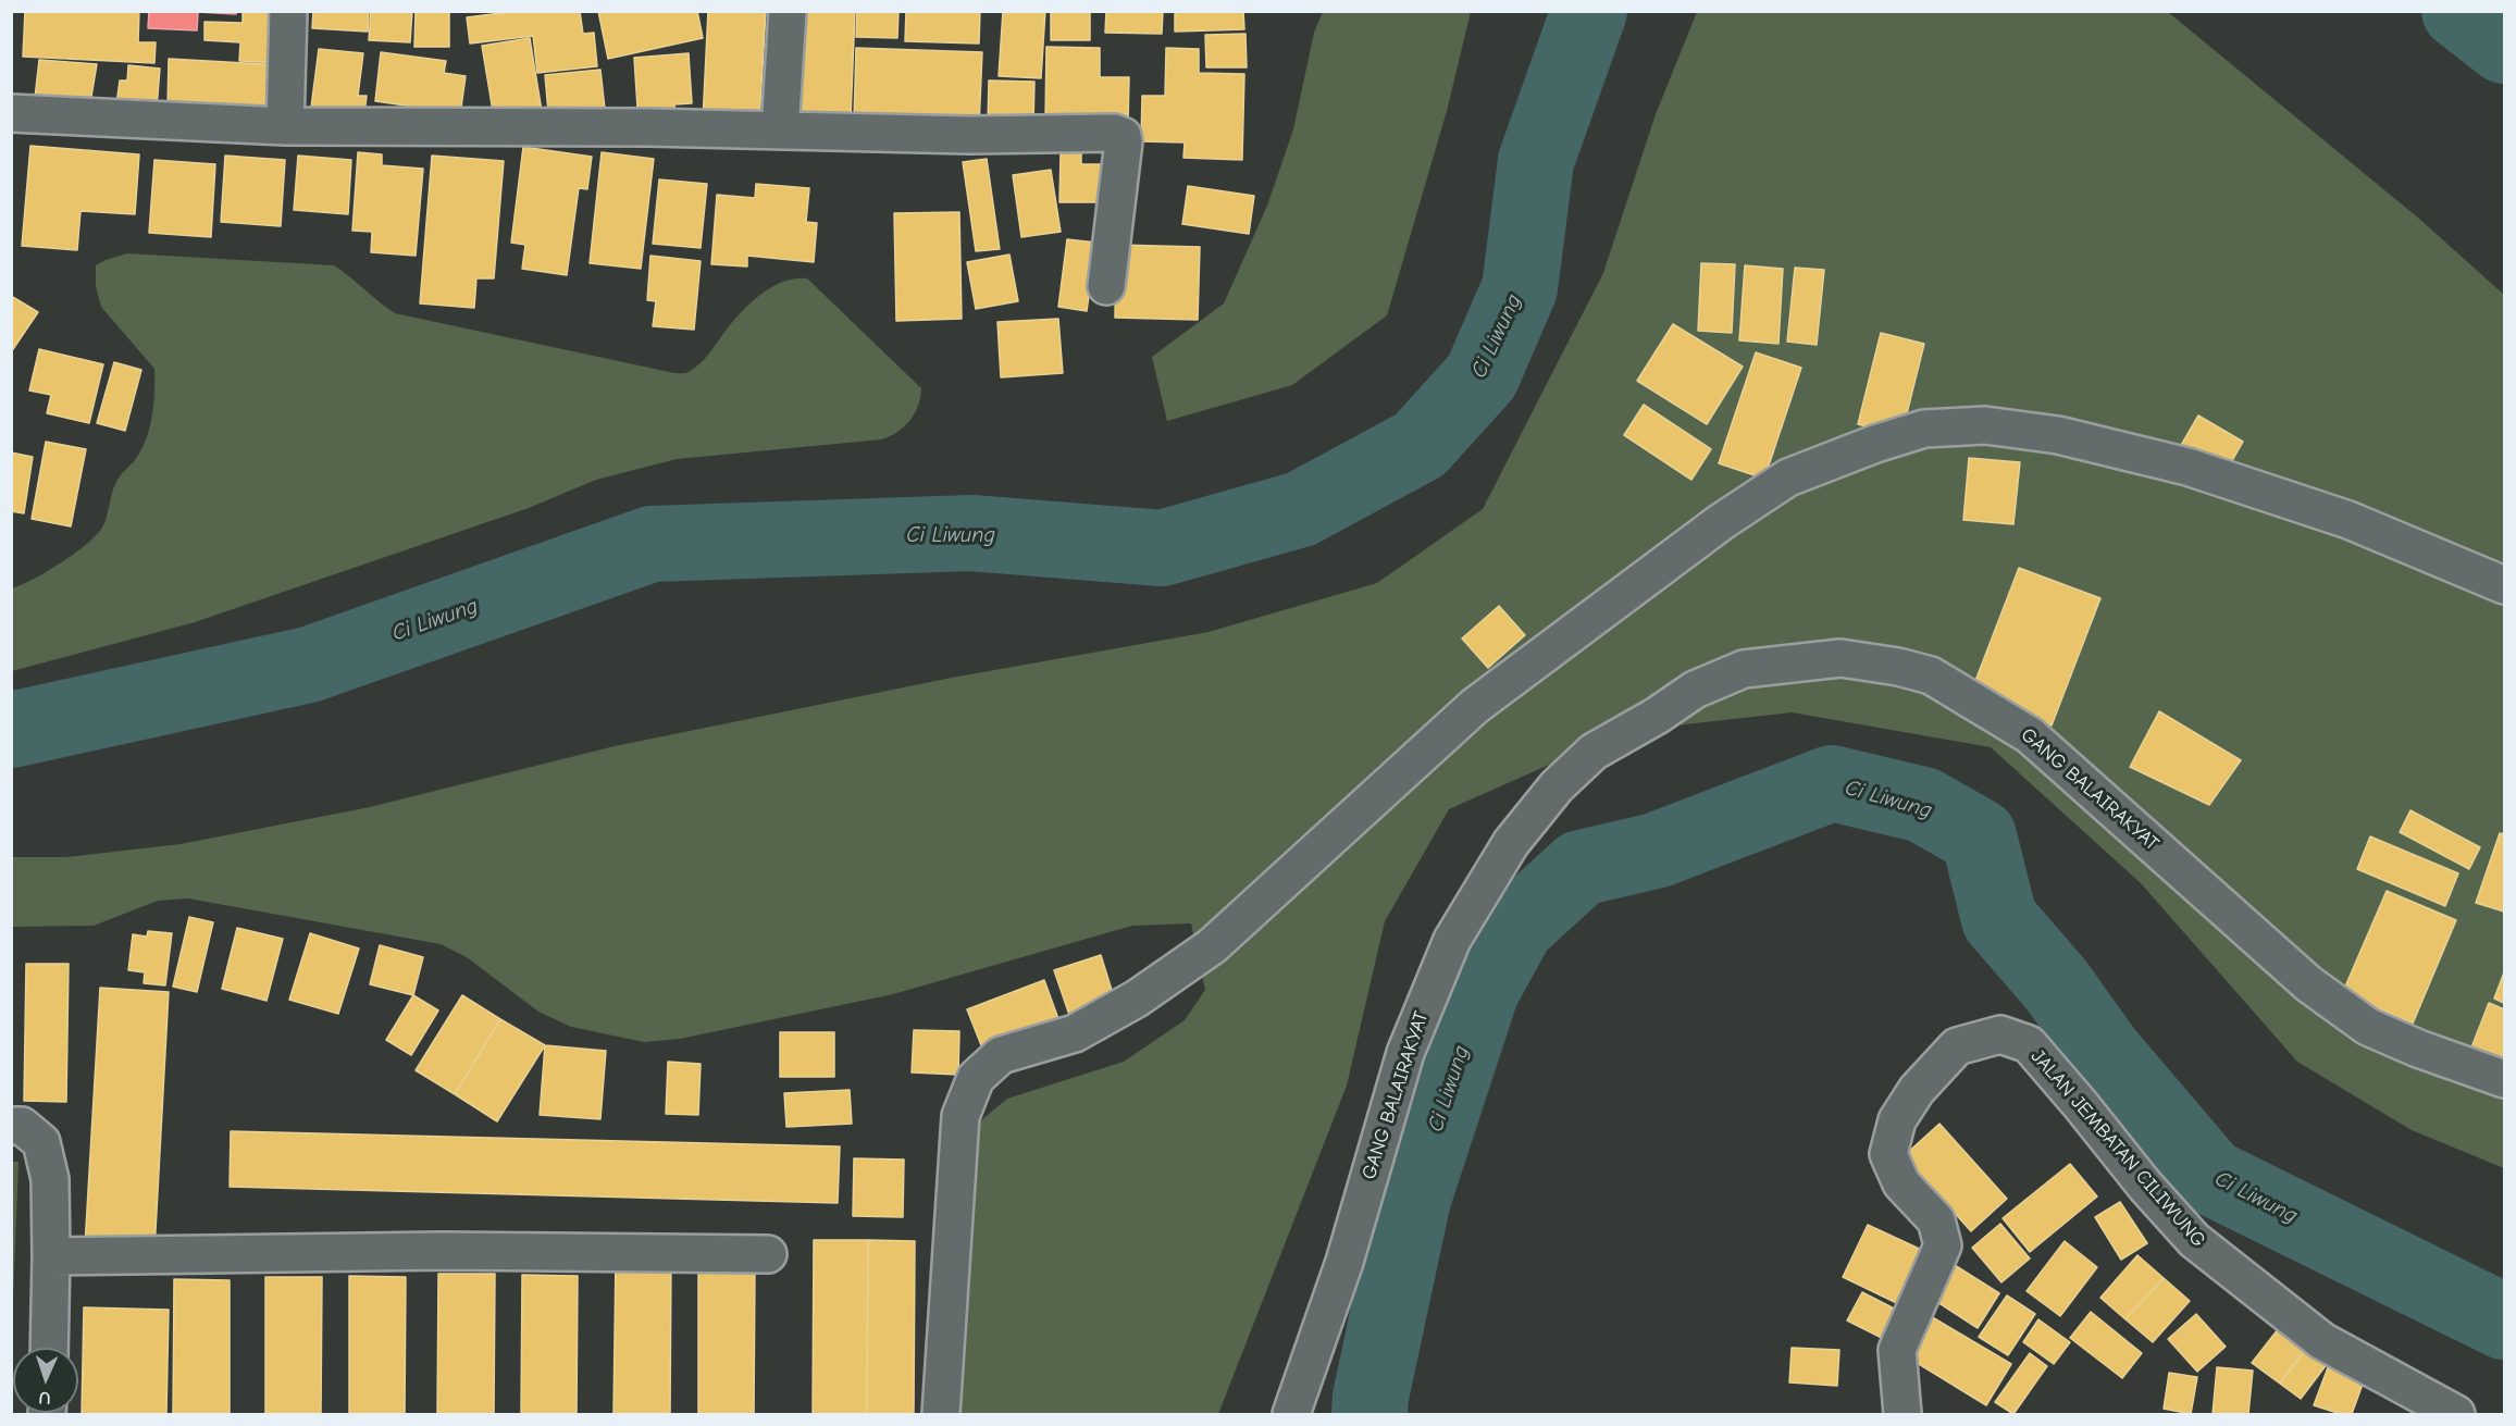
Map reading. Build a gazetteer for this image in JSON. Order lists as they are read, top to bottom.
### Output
{
  "streets": {
    "street": ["GANG BALAIRAKYAT", "JALAN JEMBATAN CILIWUNG"]
  },
  "water": ["Ci Liwung"],
  "north": "bottom"
}
